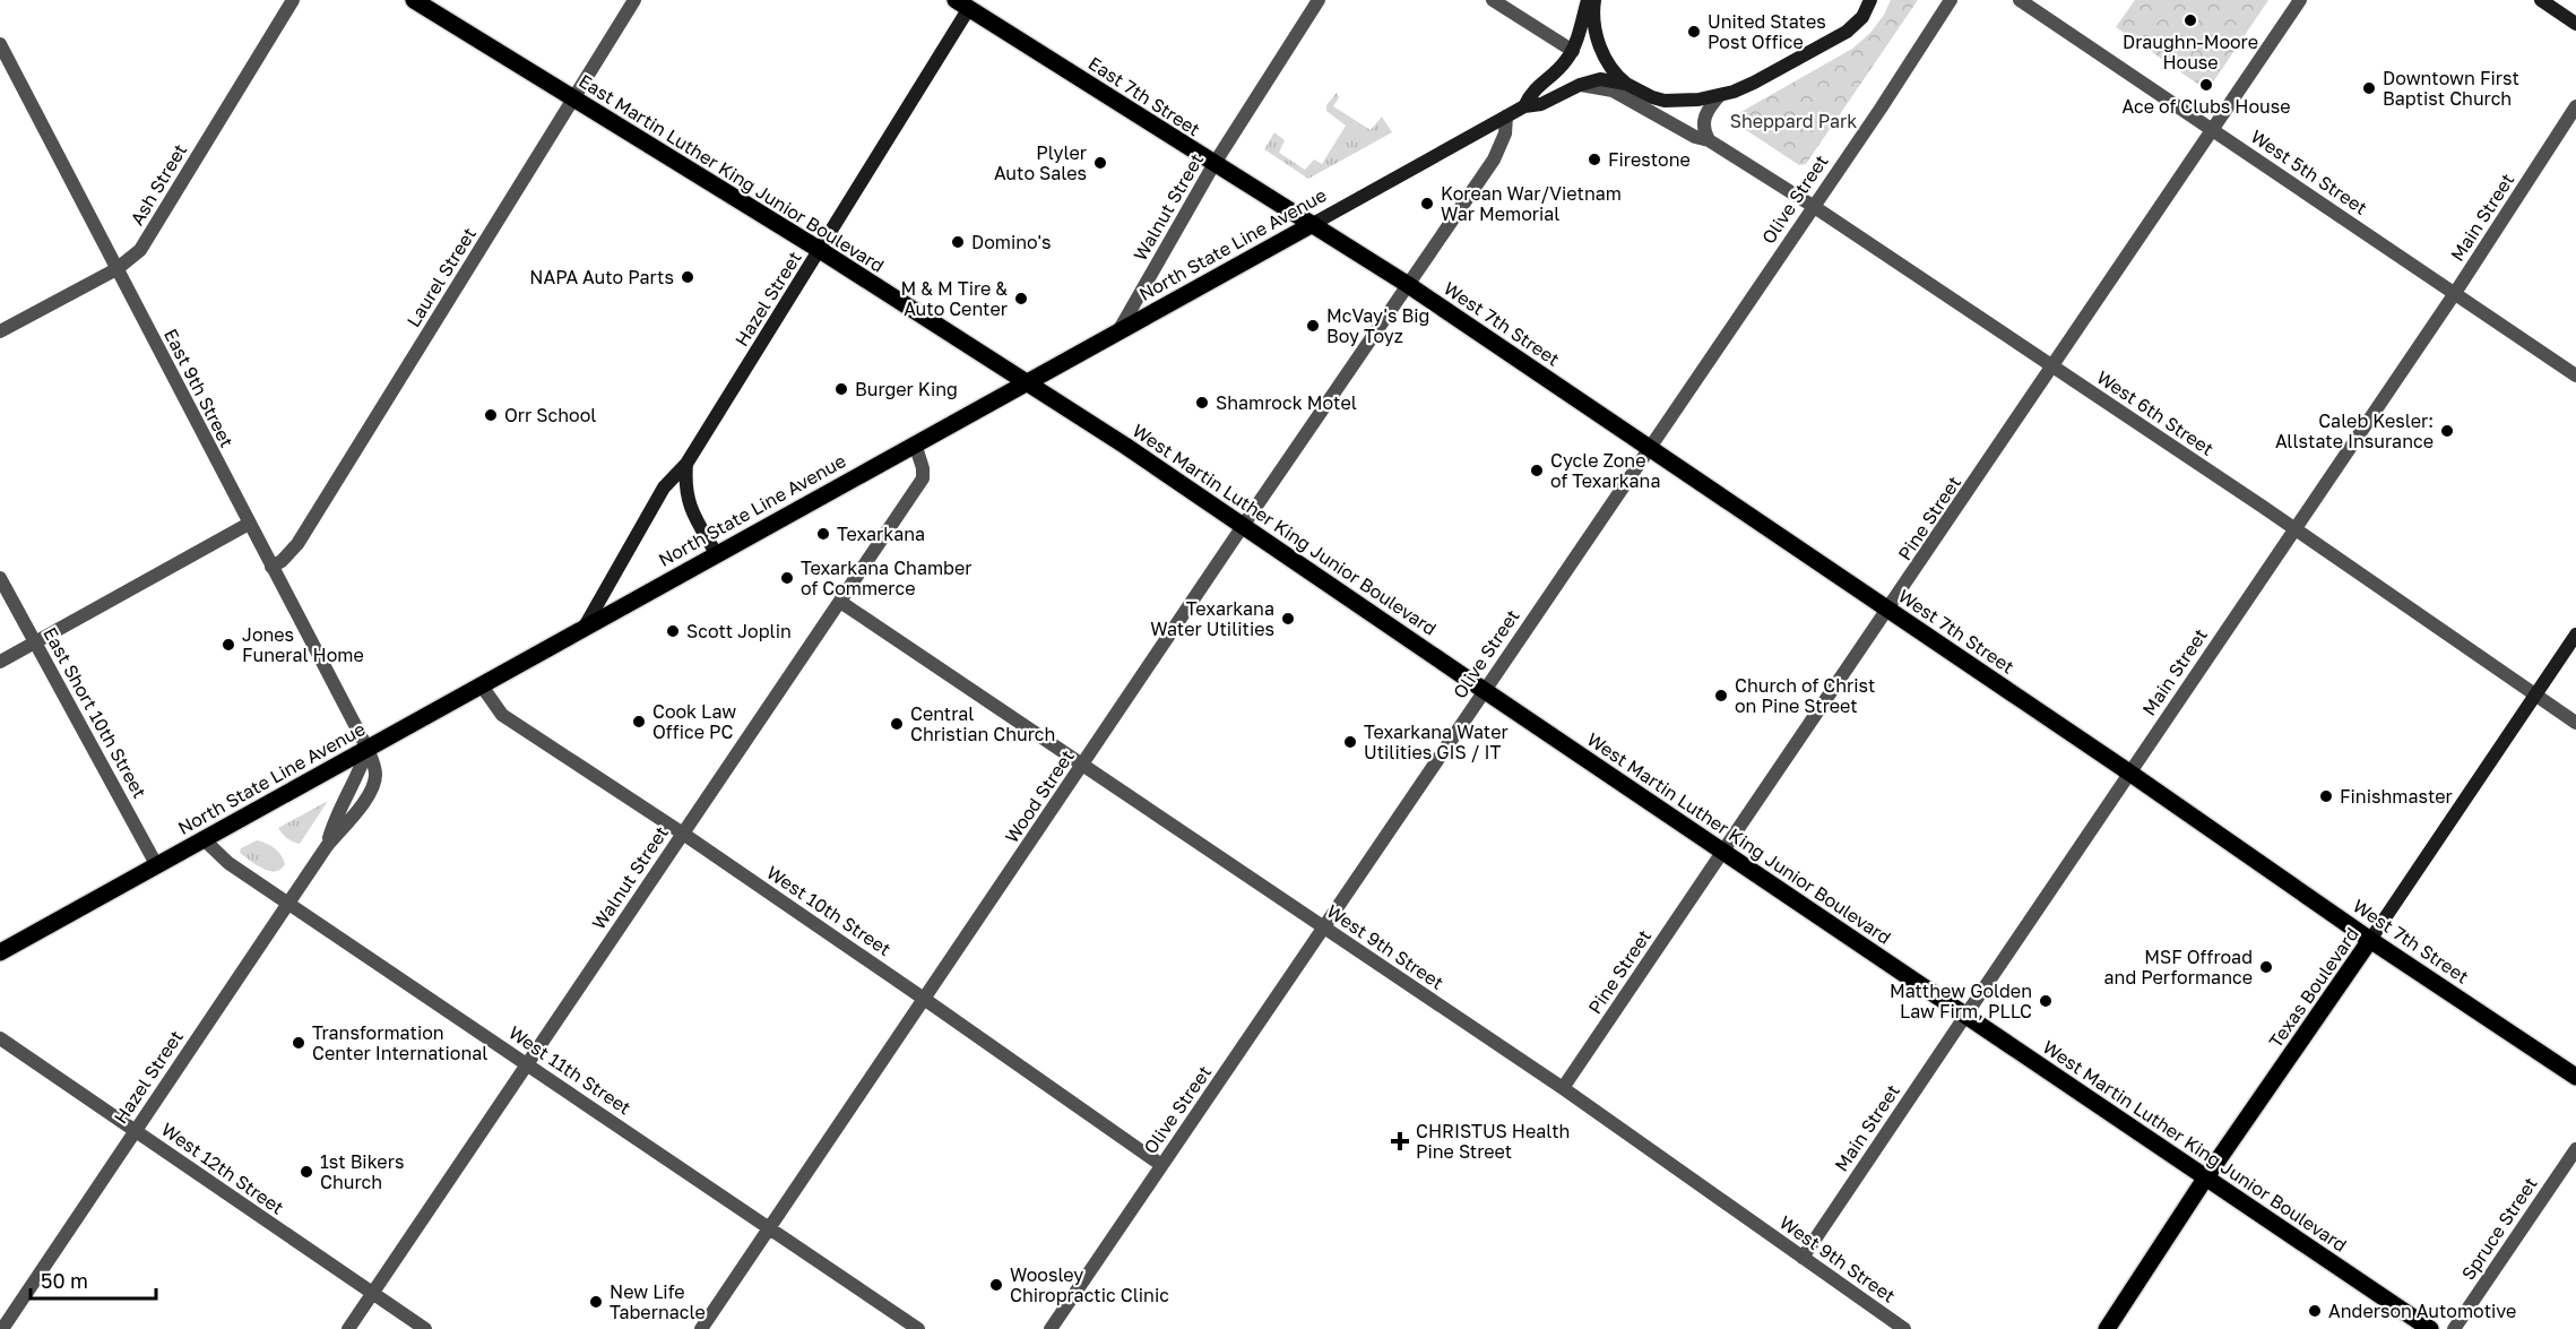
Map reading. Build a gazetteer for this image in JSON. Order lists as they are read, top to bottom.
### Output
{
  "streets": {
    "main road": [
      "East 7th Street",
      "East Martin Luther King Junior Boulevard",
      "North State Line Avenue",
      "Hazel Street",
      "West 7th Street",
      "West Martin Luther King Junior Boulevard",
      "Texas Boulevard"
    ],
    "street": [
      "West 5th Street",
      "Ash Street",
      "Olive Street",
      "Walnut Street",
      "Main Street",
      "Laurel Street",
      "East 9th Street",
      "West 6th Street",
      "Pine Street",
      "East Short 10th Street",
      "Wood Street",
      "West 10th Street",
      "West 9th Street",
      "West 11th Street",
      "West 12th Street",
      "Spruce Street"
    ]
  },
  "crossings": [
    ["East 7th Street", "Walnut Street"],
    ["East 7th Street", "North State Line Avenue"],
    ["East 7th Street", "Hazel Street"],
    ["East 7th Street", "West 7th Street"],
    ["West 5th Street", "Main Street"],
    ["West 5th Street", "Pine Street"],
    ["East Martin Luther King Junior Boulevard", "North State Line Avenue"],
    ["East Martin Luther King Junior Boulevard", "Laurel Street"],
    ["East Martin Luther King Junior Boulevard", "Hazel Street"],
    ["East Martin Luther King Junior Boulevard", "West Martin Luther King Junior Boulevard"],
    ["Ash Street", "East 9th Street"],
    ["Olive Street", "West 7th Street"],
    ["Olive Street", "West 6th Street"],
    ["Olive Street", "West Martin Luther King Junior Boulevard"],
    ["Olive Street", "West 10th Street"],
    ["Olive Street", "West 9th Street"],
    ["Walnut Street", "North State Line Avenue"],
    ["Walnut Street", "West 10th Street"],
    ["Walnut Street", "West 9th Street"],
    ["Walnut Street", "West 11th Street"],
    ["Walnut Street", "West 12th Street"],
    ["Main Street", "West 7th Street"],
    ["Main Street", "West 6th Street"],
    ["Main Street", "West Martin Luther King Junior Boulevard"],
    ["Main Street", "West 9th Street"],
    ["North State Line Avenue", "Hazel Street"],
    ["North State Line Avenue", "West 7th Street"],
    ["North State Line Avenue", "East 9th Street"],
    ["North State Line Avenue", "West 6th Street"],
    ["North State Line Avenue", "West Martin Luther King Junior Boulevard"],
    ["North State Line Avenue", "East Short 10th Street"],
    ["North State Line Avenue", "Wood Street"],
    ["North State Line Avenue", "West 10th Street"],
    ["North State Line Avenue", "West 11th Street"],
    ["Laurel Street", "East 9th Street"],
    ["Hazel Street", "East 9th Street"],
    ["Hazel Street", "West 11th Street"],
    ["Hazel Street", "West 12th Street"],
    ["West 7th Street", "Pine Street"],
    ["West 7th Street", "Wood Street"],
    ["West 7th Street", "Texas Boulevard"],
    ["West 6th Street", "Pine Street"],
    ["West 6th Street", "Texas Boulevard"],
    ["Pine Street", "West Martin Luther King Junior Boulevard"],
    ["Pine Street", "West 9th Street"],
    ["West Martin Luther King Junior Boulevard", "Wood Street"],
    ["West Martin Luther King Junior Boulevard", "Texas Boulevard"],
    ["Wood Street", "West 10th Street"],
    ["Wood Street", "West 9th Street"],
    ["Wood Street", "West 11th Street"]
  ],
  "parks": ["Sheppard Park"],
  "places": {
    "other": [
      "Draughn-Moore House",
      "United States Post Office",
      "Ace of Clubs House",
      "Downtown First Baptist Church",
      "Firestone",
      "Plyler Auto Sales",
      "Korean War/Vietnam War Memorial",
      "Domino's",
      "NAPA Auto Parts",
      "M & M Tire & Auto Center",
      "McVay's Big Boy Toyz",
      "Burger King",
      "Shamrock Motel",
      "Orr School",
      "Caleb Kesler: Allstate Insurance",
      "Cycle Zone of Texarkana",
      "Texarkana",
      "Texarkana Chamber of Commerce",
      "Texarkana Water Utilities",
      "Scott Joplin",
      "Jones Funeral Home",
      "Church of Christ on Pine Street",
      "Cook Law Office PC",
      "Central Christian Church",
      "Texarkana Water Utilities GIS / IT",
      "Finishmaster",
      "MSF Offroad and Performance",
      "Matthew Golden Law Firm, PLLC",
      "Transformation Center International",
      "1st Bikers Church",
      "Woosley Chiropractic Clinic",
      "New Life Tabernacle",
      "Anderson Automotive"
    ],
    "health": ["CHRISTUS Health Pine Street"]
  },
  "scale_bar": "50 m"
}
